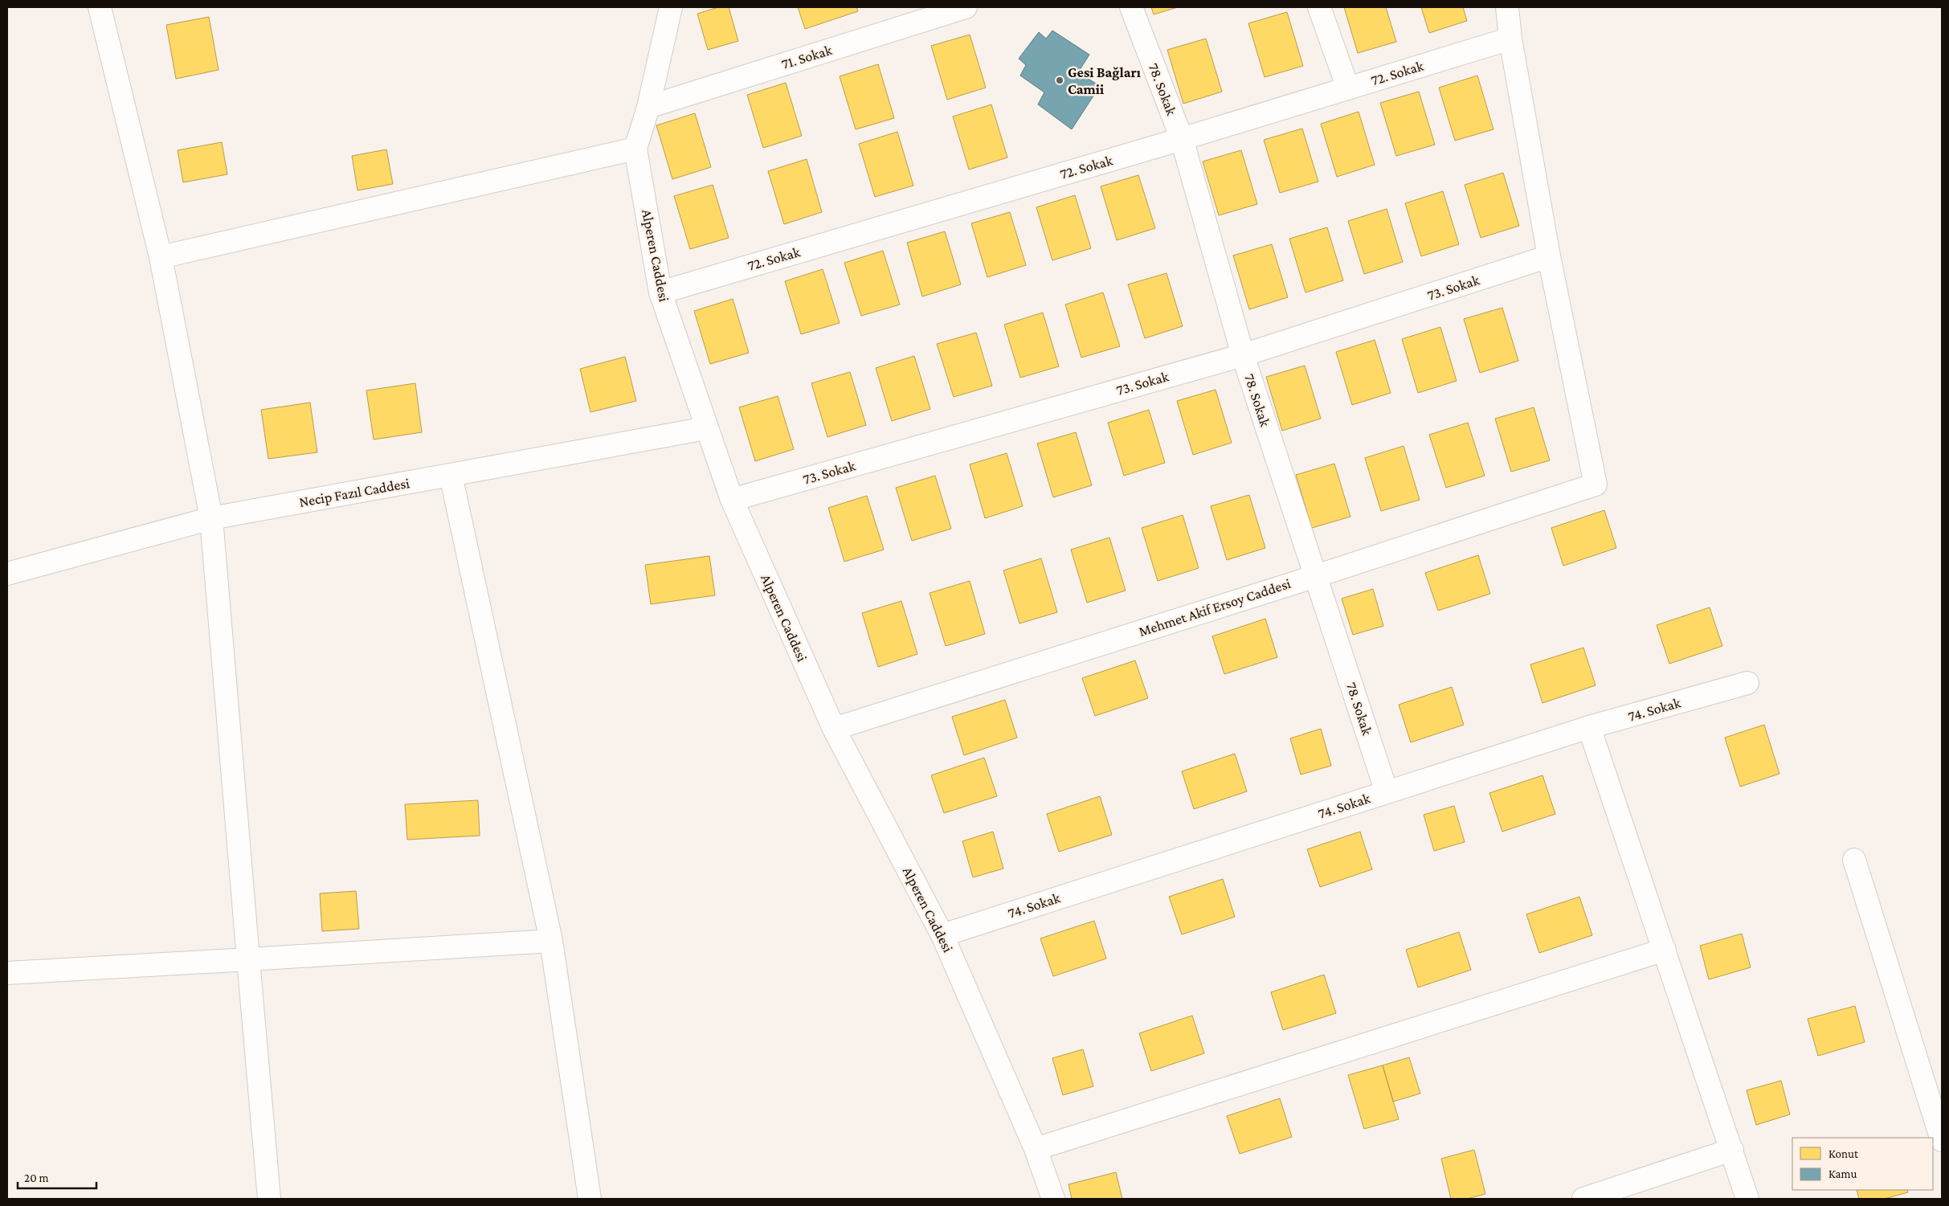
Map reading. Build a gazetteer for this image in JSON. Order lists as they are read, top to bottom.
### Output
{
  "streets": {
    "street": [
      "71. Sokak",
      "72. Sokak",
      "78. Sokak",
      "Alperen Caddesi",
      "73. Sokak",
      "Necip Fazıl Caddesi",
      "Mehmet Akif Ersoy Caddesi",
      "74. Sokak"
    ]
  },
  "crossings": [
    ["71. Sokak", "Alperen Caddesi"],
    ["72. Sokak", "78. Sokak"],
    ["72. Sokak", "Alperen Caddesi"],
    ["78. Sokak", "73. Sokak"],
    ["78. Sokak", "Mehmet Akif Ersoy Caddesi"],
    ["78. Sokak", "74. Sokak"],
    ["Alperen Caddesi", "73. Sokak"],
    ["Alperen Caddesi", "Necip Fazıl Caddesi"],
    ["Alperen Caddesi", "Mehmet Akif Ersoy Caddesi"],
    ["Alperen Caddesi", "74. Sokak"],
    ["73. Sokak", "Mehmet Akif Ersoy Caddesi"]
  ],
  "places": ["Gesi Bağları Camii"],
  "legend": ["Konut", "Kamu"],
  "scale_bar": "20 m"
}
